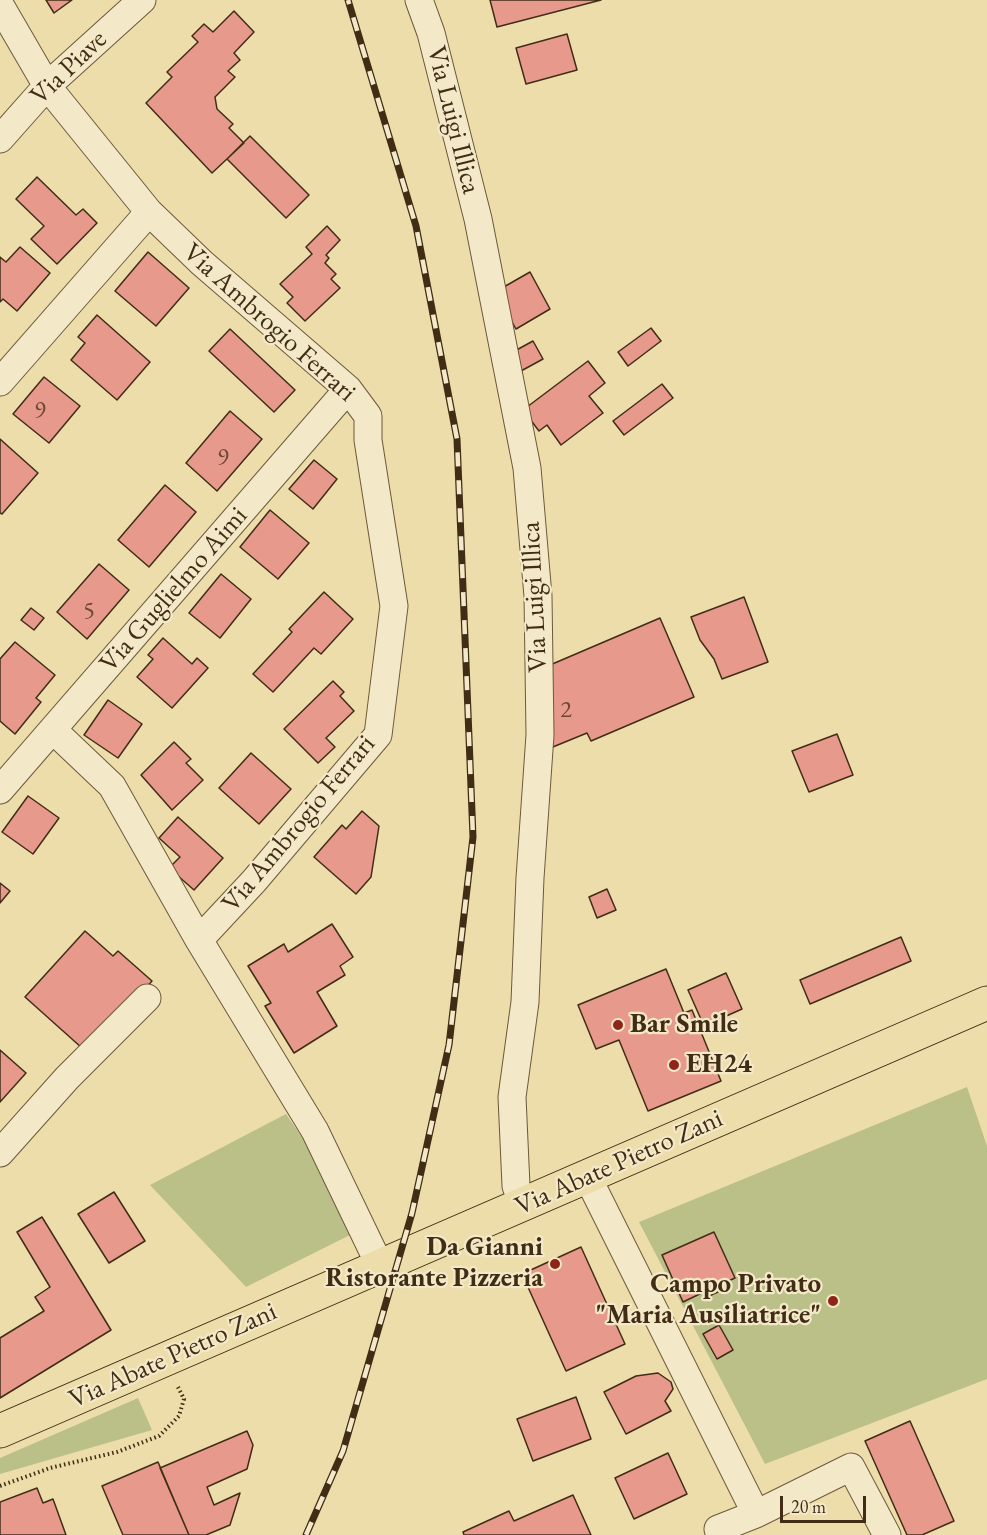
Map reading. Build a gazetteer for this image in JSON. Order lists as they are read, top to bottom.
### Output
{
  "streets": {
    "main road": ["Via Abate Pietro Zani"],
    "street": [
      "Via Piave",
      "Via Luigi Illica",
      "Via Ambrogio Ferrari",
      "Via Guglielmo Aimi"
    ]
  },
  "crossings": [
    ["Via Piave", "Via Ambrogio Ferrari"],
    ["Via Luigi Illica", "Via Abate Pietro Zani"],
    ["Via Ambrogio Ferrari", "Via Guglielmo Aimi"]
  ],
  "places": [
    "Bar Smile",
    "EH24",
    "Da Gianni Ristorante Pizzeria",
    "Campo Privato \"Maria Ausiliatrice\""
  ],
  "house_numbers": [
    "9",
    "9",
    "5",
    "2"
  ],
  "scale_bar": "20 m"
}
